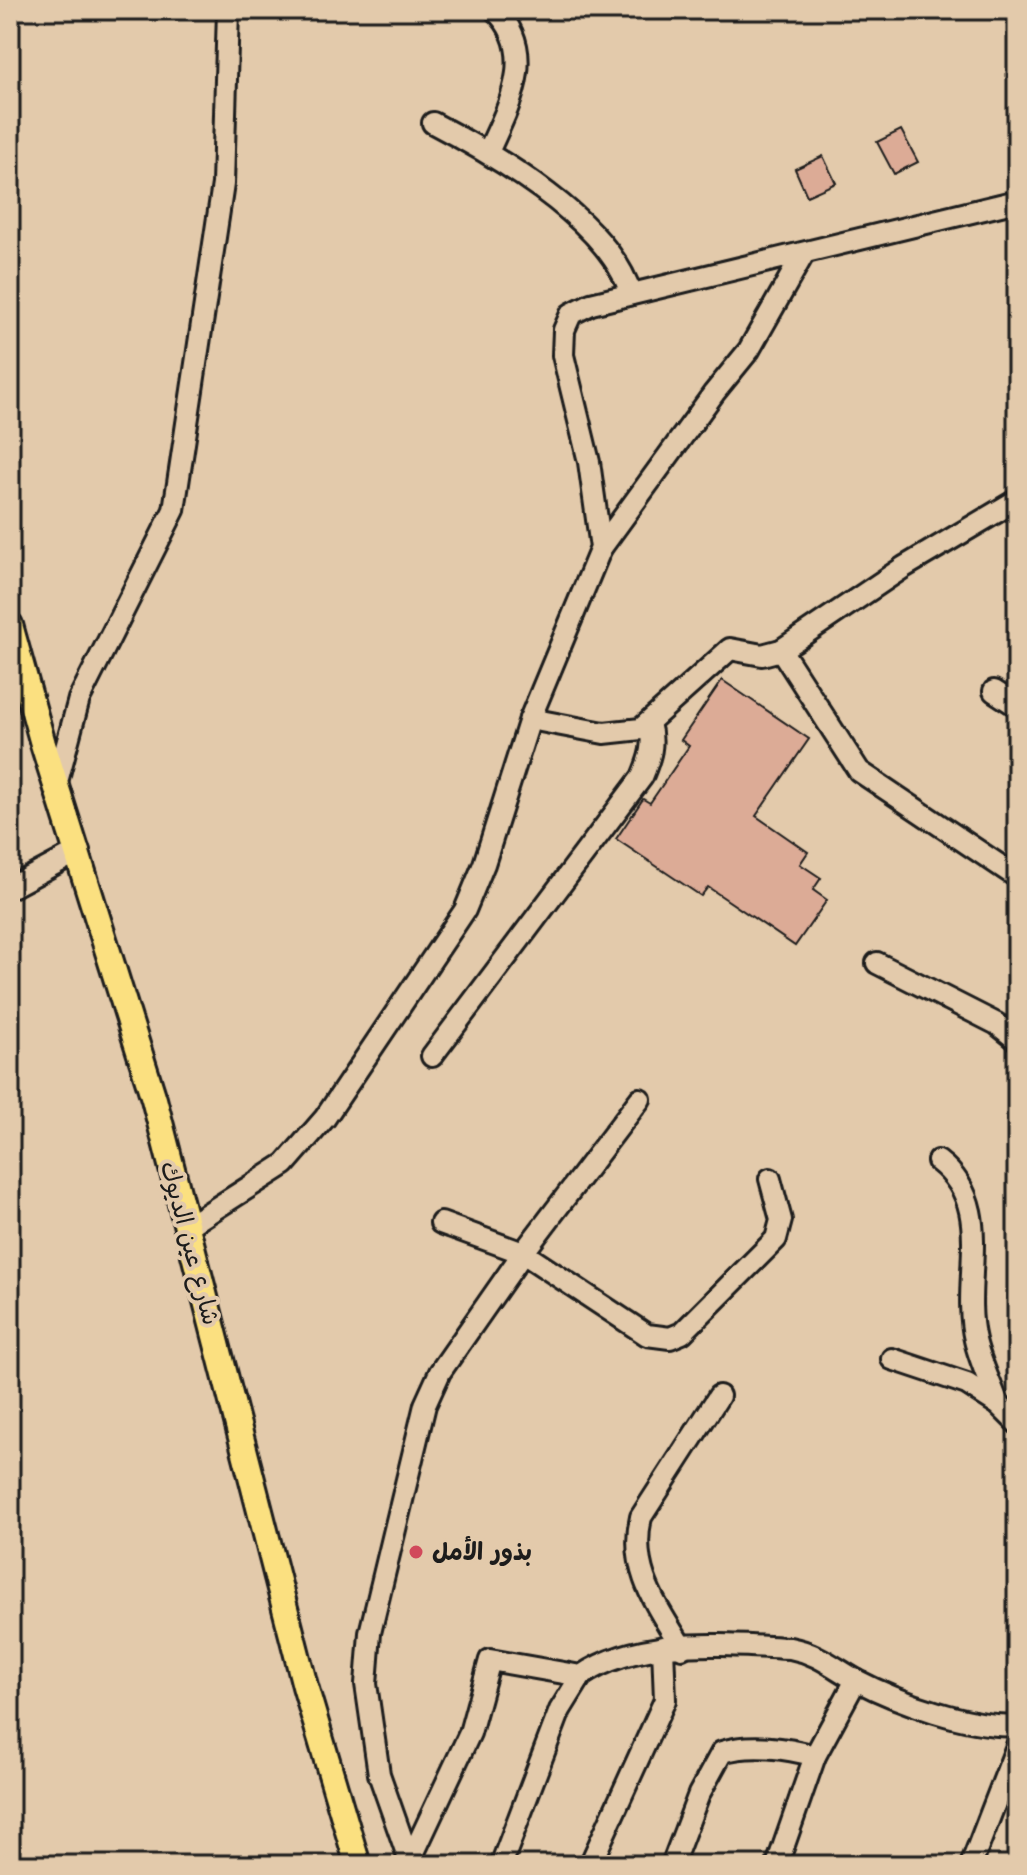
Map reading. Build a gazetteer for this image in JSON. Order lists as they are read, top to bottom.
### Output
{
  "streets": {
    "main road": ["شارع عين الديوك"]
  },
  "places": ["بذور الأمل"]
}
